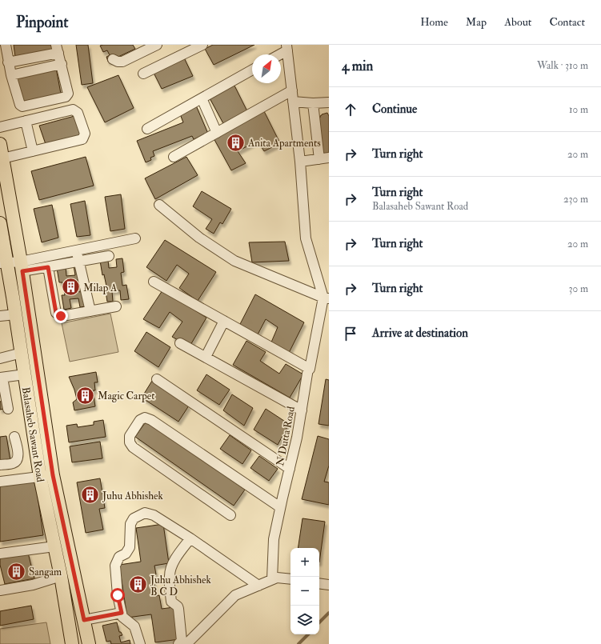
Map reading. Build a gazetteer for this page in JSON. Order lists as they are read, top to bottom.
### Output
{
  "streets": {
    "main road": ["Balasaheb Sawant Road"],
    "street": ["N Dutta Road"]
  },
  "places": {
    "building": [
      "Anita Apartments",
      "Milap A",
      "Magic Carpet",
      "Juhu Abhishek",
      "Sangam",
      "Juhu Abhishek B C D"
    ]
  },
  "north": "top right",
  "page": {
    "header": "Pinpoint",
    "nav": [
      "Home",
      "Map",
      "About",
      "Contact"
    ],
    "heading": ["4 min", "Walk · 310 m"],
    "list": [
      ["Continue", "10 m"],
      ["Turn right", "20 m"],
      ["Turn right", "Balasaheb Sawant Road", "230 m"],
      ["Turn right", "20 m"],
      ["Turn right", "30 m"],
      "Arrive at destination"
    ],
    "map_buttons": ["+", "−"]
  }
}
